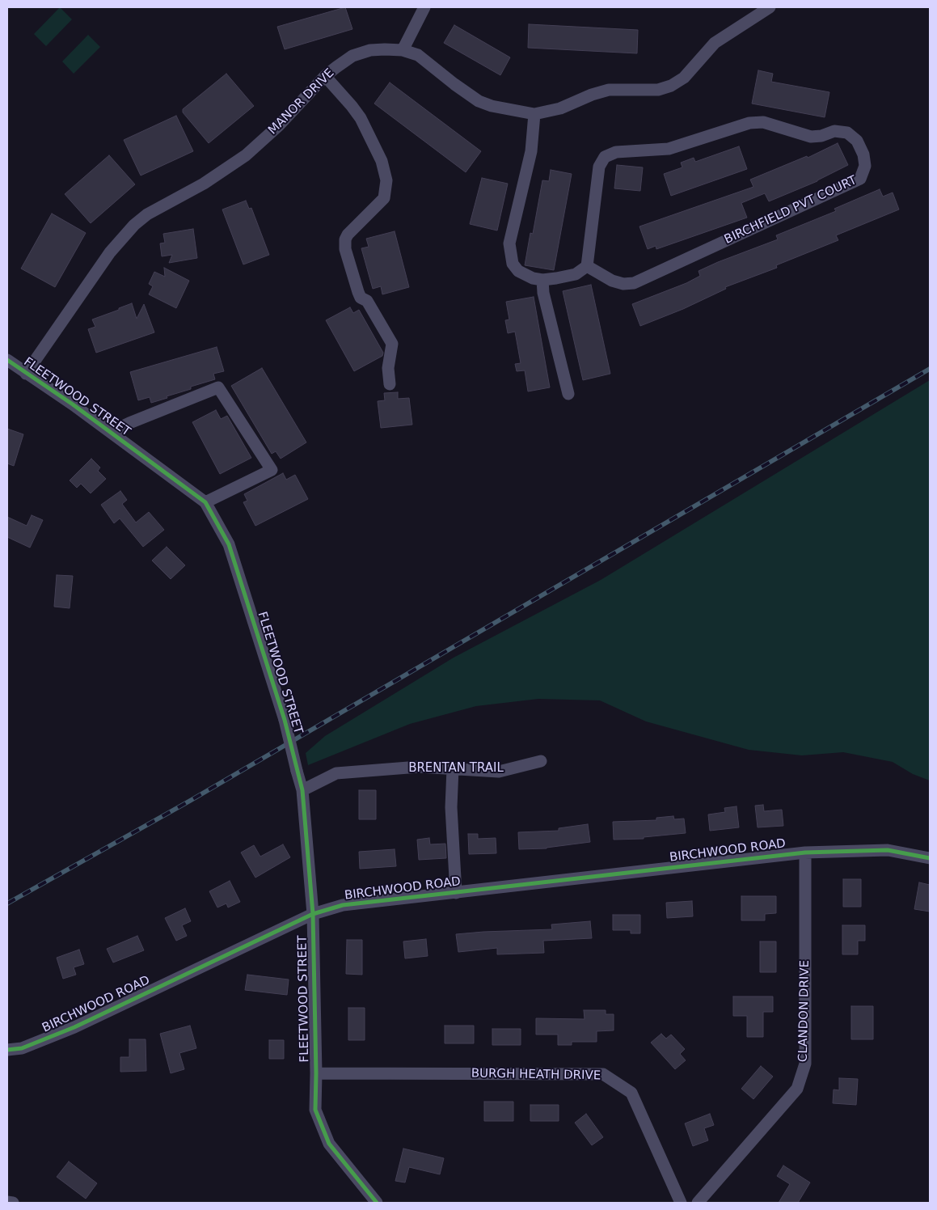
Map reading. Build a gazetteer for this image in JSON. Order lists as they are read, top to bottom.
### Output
{
  "streets": {
    "street": [
      "MANOR DRIVE",
      "BIRCHFIELD PVT COURT",
      "FLEETWOOD STREET",
      "BRENTAN TRAIL",
      "BIRCHWOOD ROAD",
      "CLANDON DRIVE",
      "BURGH HEATH DRIVE"
    ]
  },
  "crossings": [
    ["MANOR DRIVE", "FLEETWOOD STREET"],
    ["FLEETWOOD STREET", "BRENTAN TRAIL"],
    ["FLEETWOOD STREET", "BIRCHWOOD ROAD"],
    ["FLEETWOOD STREET", "BURGH HEATH DRIVE"],
    ["BIRCHWOOD ROAD", "CLANDON DRIVE"]
  ]
}
